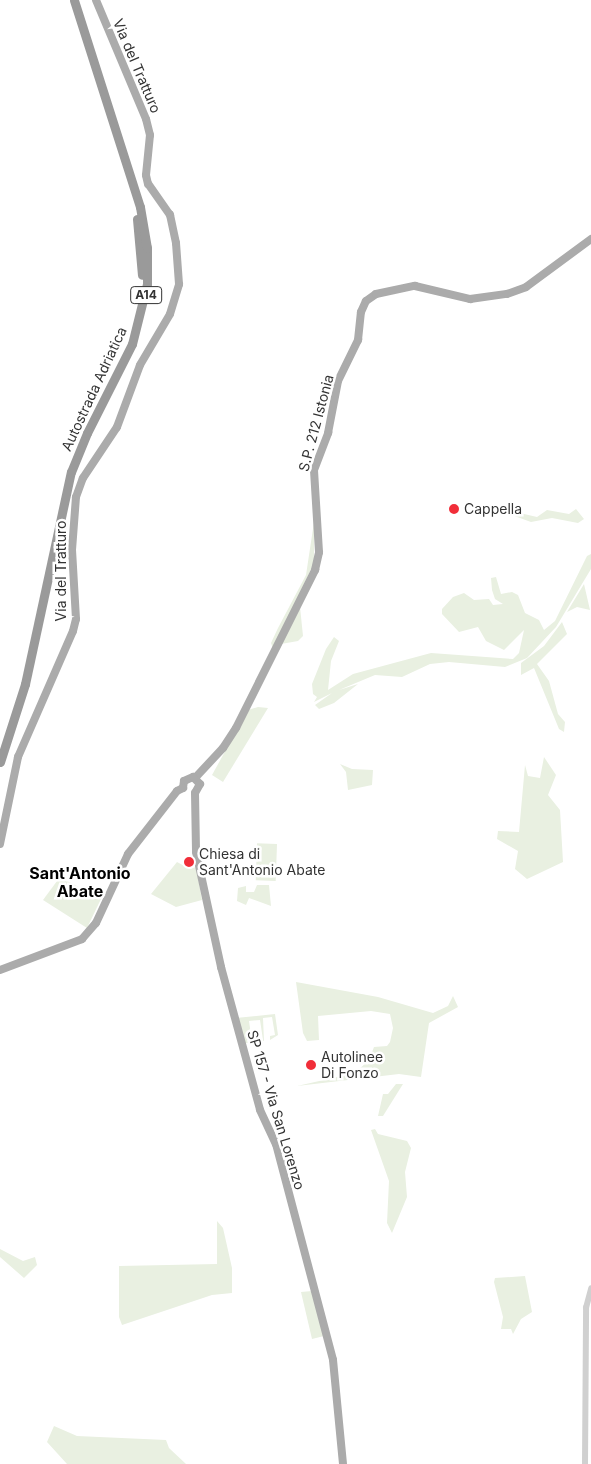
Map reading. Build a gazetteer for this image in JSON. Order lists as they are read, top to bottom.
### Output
{
  "streets": {
    "highway": ["A14", "Autostrada Adriatica"],
    "main road": ["Via del Tratturo", "S.P. 212 Istonia", "SP 157 - Via San Lorenzo"]
  },
  "crossings": [
    ["S.P. 212 Istonia", "SP 157 - Via San Lorenzo"]
  ],
  "districts": ["Sant'Antonio Abate"],
  "places": ["Cappella", "Chiesa di Sant'Antonio Abate", "Autolinee Di Fonzo"]
}
